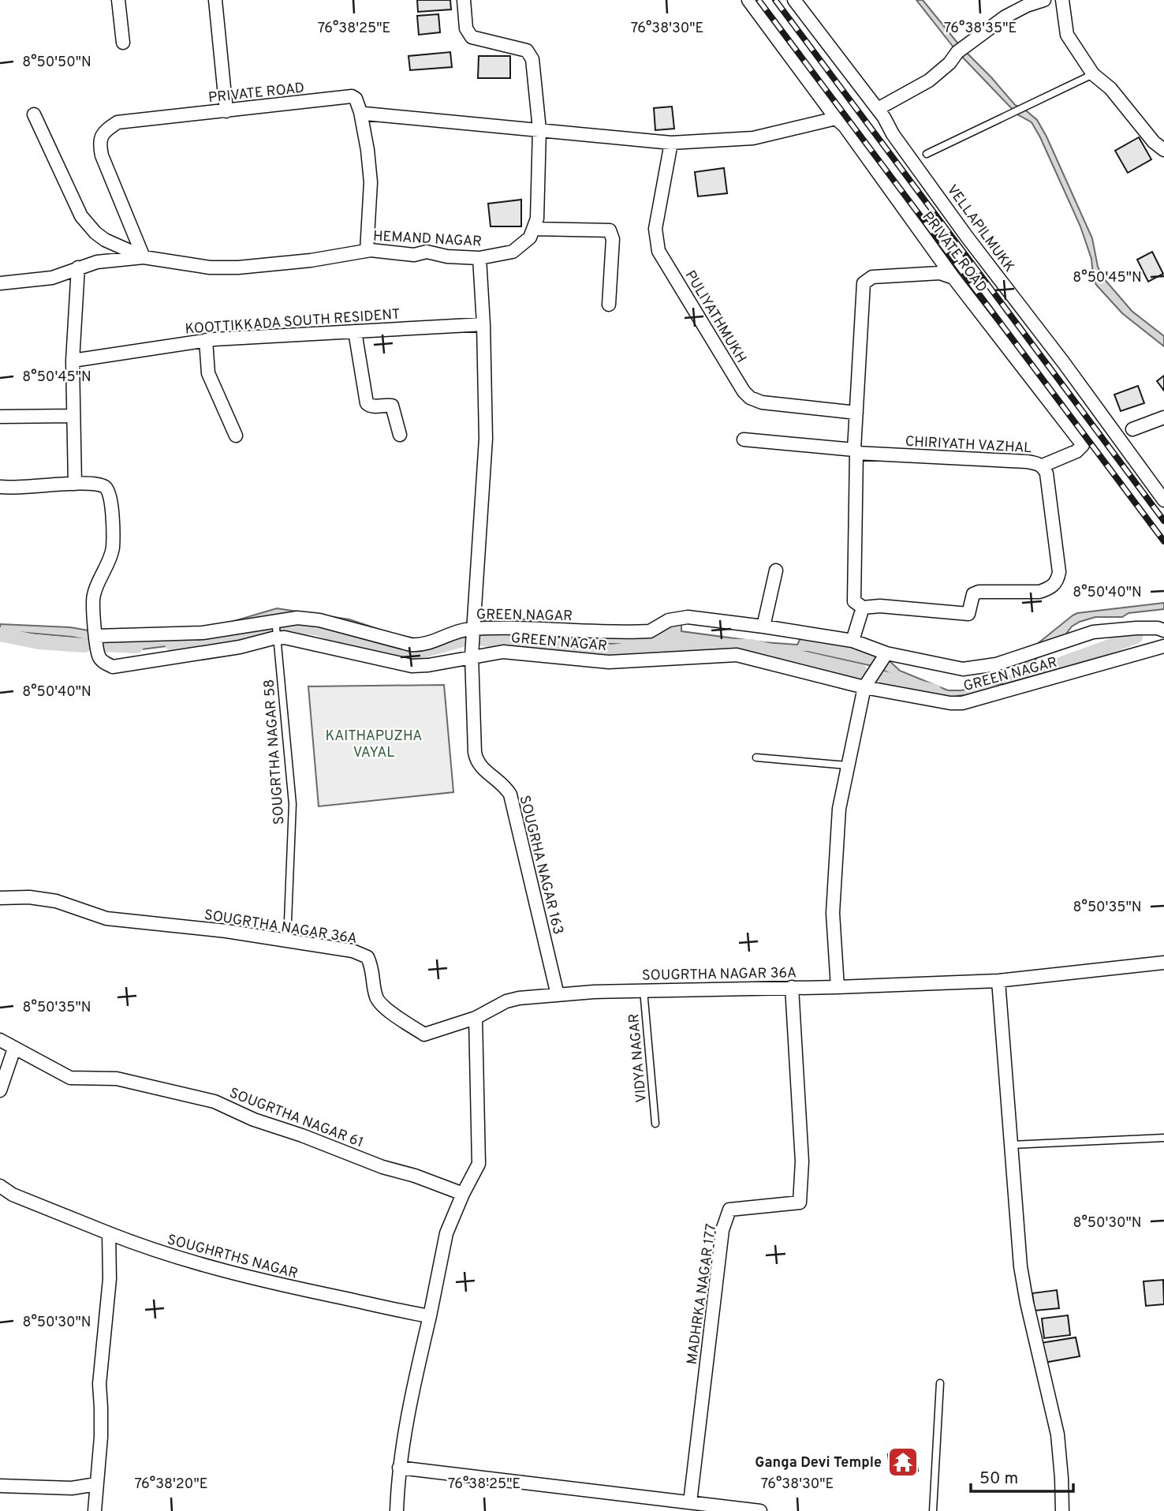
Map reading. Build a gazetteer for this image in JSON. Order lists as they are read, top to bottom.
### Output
{
  "streets": {
    "street": [
      "PRIVATE ROAD",
      "VELLAPILMUKK",
      "HEMAND NAGAR",
      "PULIYATHMUKH",
      "KOOTTIKKADA SOUTH RESIDENT",
      "CHIRIYATH VAZHAL",
      "GREEN NAGAR",
      "SOUGRHA NAGAR 163",
      "SOUGRTHA NAGAR 36A",
      "SOUGRTHA NAGAR 61",
      "SOUGHRTHS NAGAR",
      "MADHRKA NAGAR 177"
    ],
    "lane": ["SOUGRTHA NAGAR 58", "VIDYA NAGAR"]
  },
  "crossings": [
    ["PRIVATE ROAD", "HEMAND NAGAR"],
    ["PRIVATE ROAD", "CHIRIYATH VAZHAL"],
    ["HEMAND NAGAR", "SOUGRHA NAGAR 163"],
    ["KOOTTIKKADA SOUTH RESIDENT", "SOUGRHA NAGAR 163"],
    ["GREEN NAGAR", "SOUGRTHA NAGAR 58"],
    ["GREEN NAGAR", "SOUGRHA NAGAR 163"],
    ["SOUGRTHA NAGAR 58", "SOUGRTHA NAGAR 36A"],
    ["SOUGRHA NAGAR 163", "SOUGRTHA NAGAR 36A"],
    ["SOUGRTHA NAGAR 36A", "VIDYA NAGAR"],
    ["SOUGRTHA NAGAR 36A", "MADHRKA NAGAR 177"]
  ],
  "parks": ["KAITHAPUZHA VAYAL"],
  "places": {
    "temple": ["Ganga Devi Temple"]
  },
  "scale_bar": "50 m",
  "coordinates": [
    "76°38'25\"E",
    "76°38'30\"E",
    "76°38'35\"E",
    "8°50'50\"N",
    "8°50'45\"N",
    "8°50'40\"N",
    "8°50'35\"N",
    "8°50'30\"N",
    "76°38'20\"E"
  ]
}
